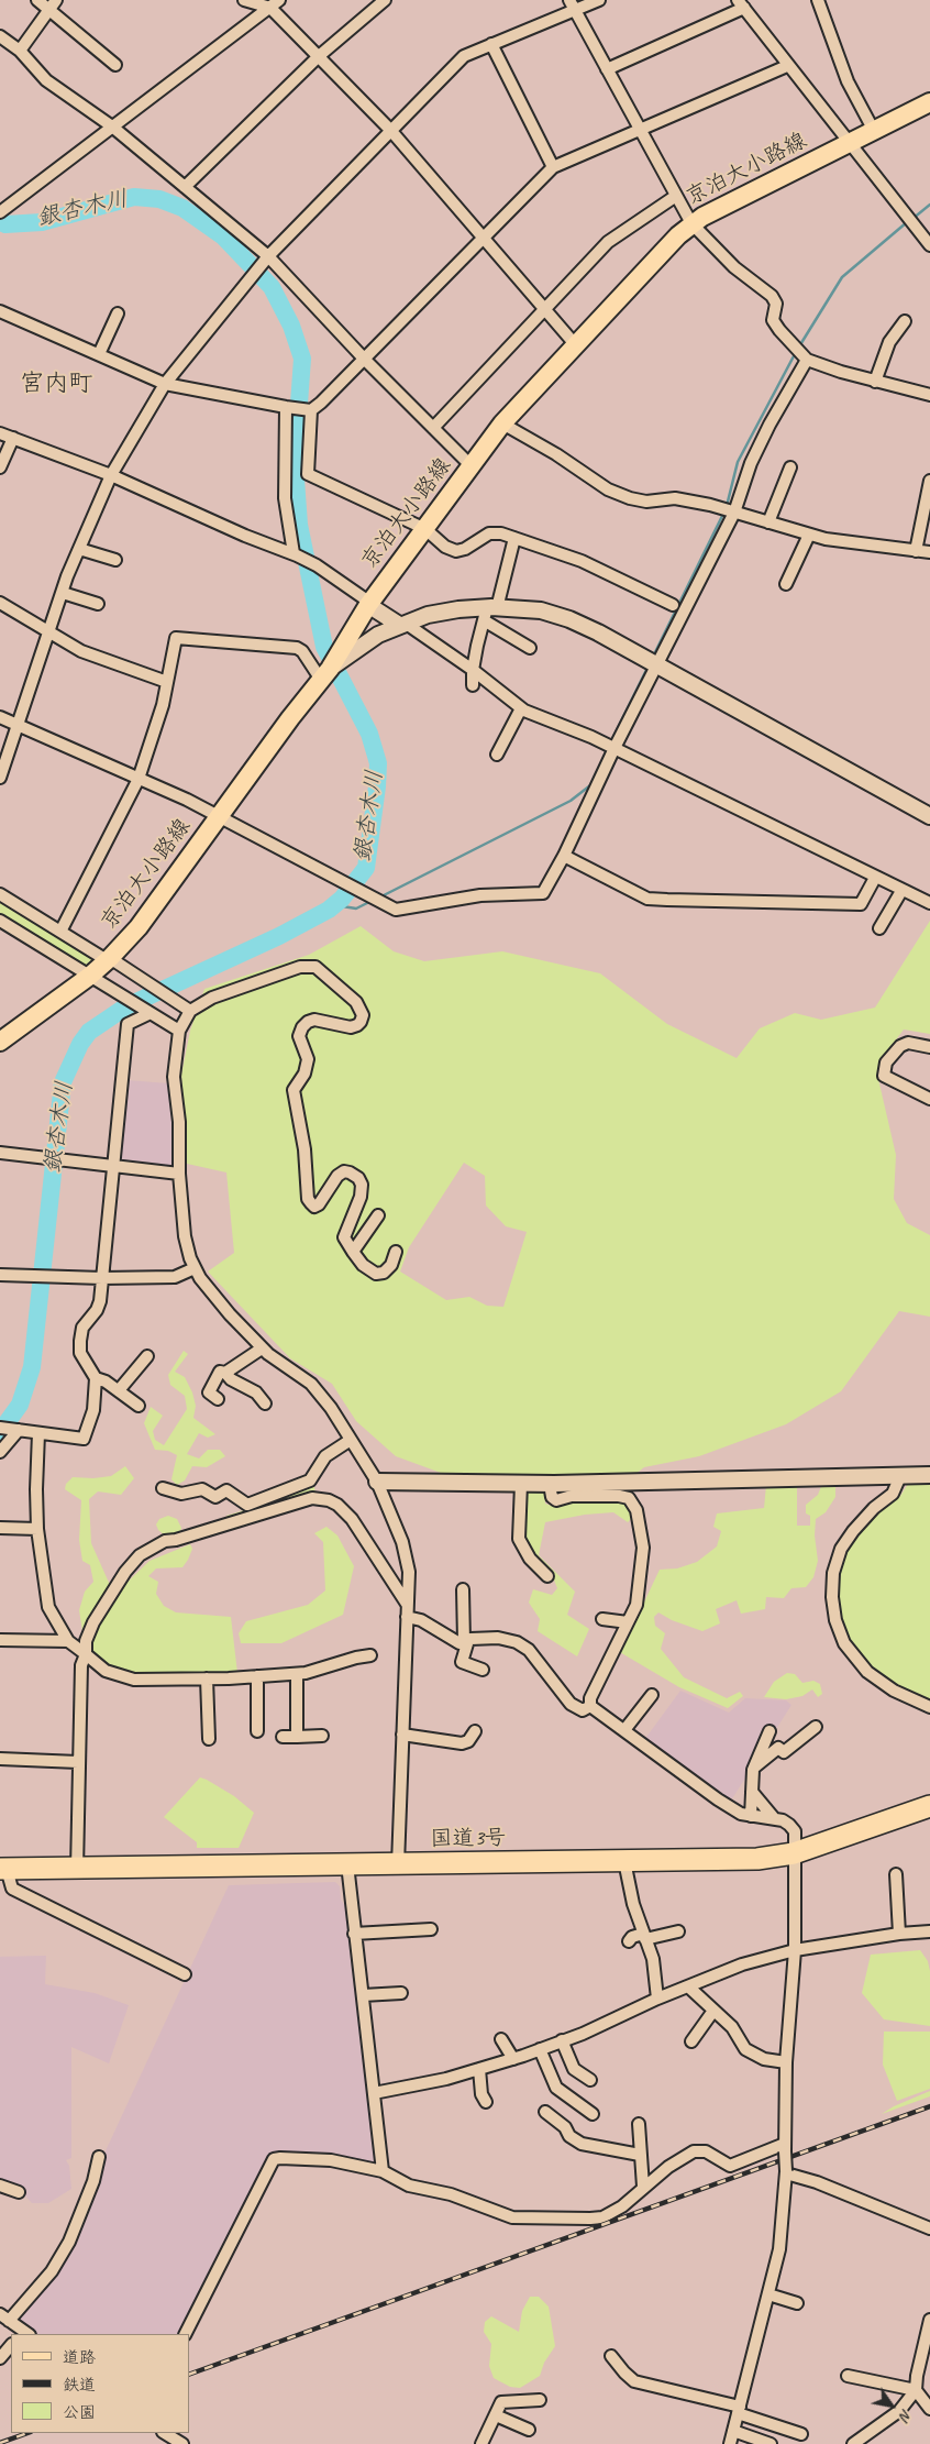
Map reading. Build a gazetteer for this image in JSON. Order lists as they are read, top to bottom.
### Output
{
  "streets": {
    "highway": ["国道3号"],
    "main road": ["京泊大小路線"]
  },
  "districts": ["宮内町"],
  "water": ["銀杏木川"],
  "legend": ["道路", "鉄道", "公園"],
  "north": "bottom right"
}
